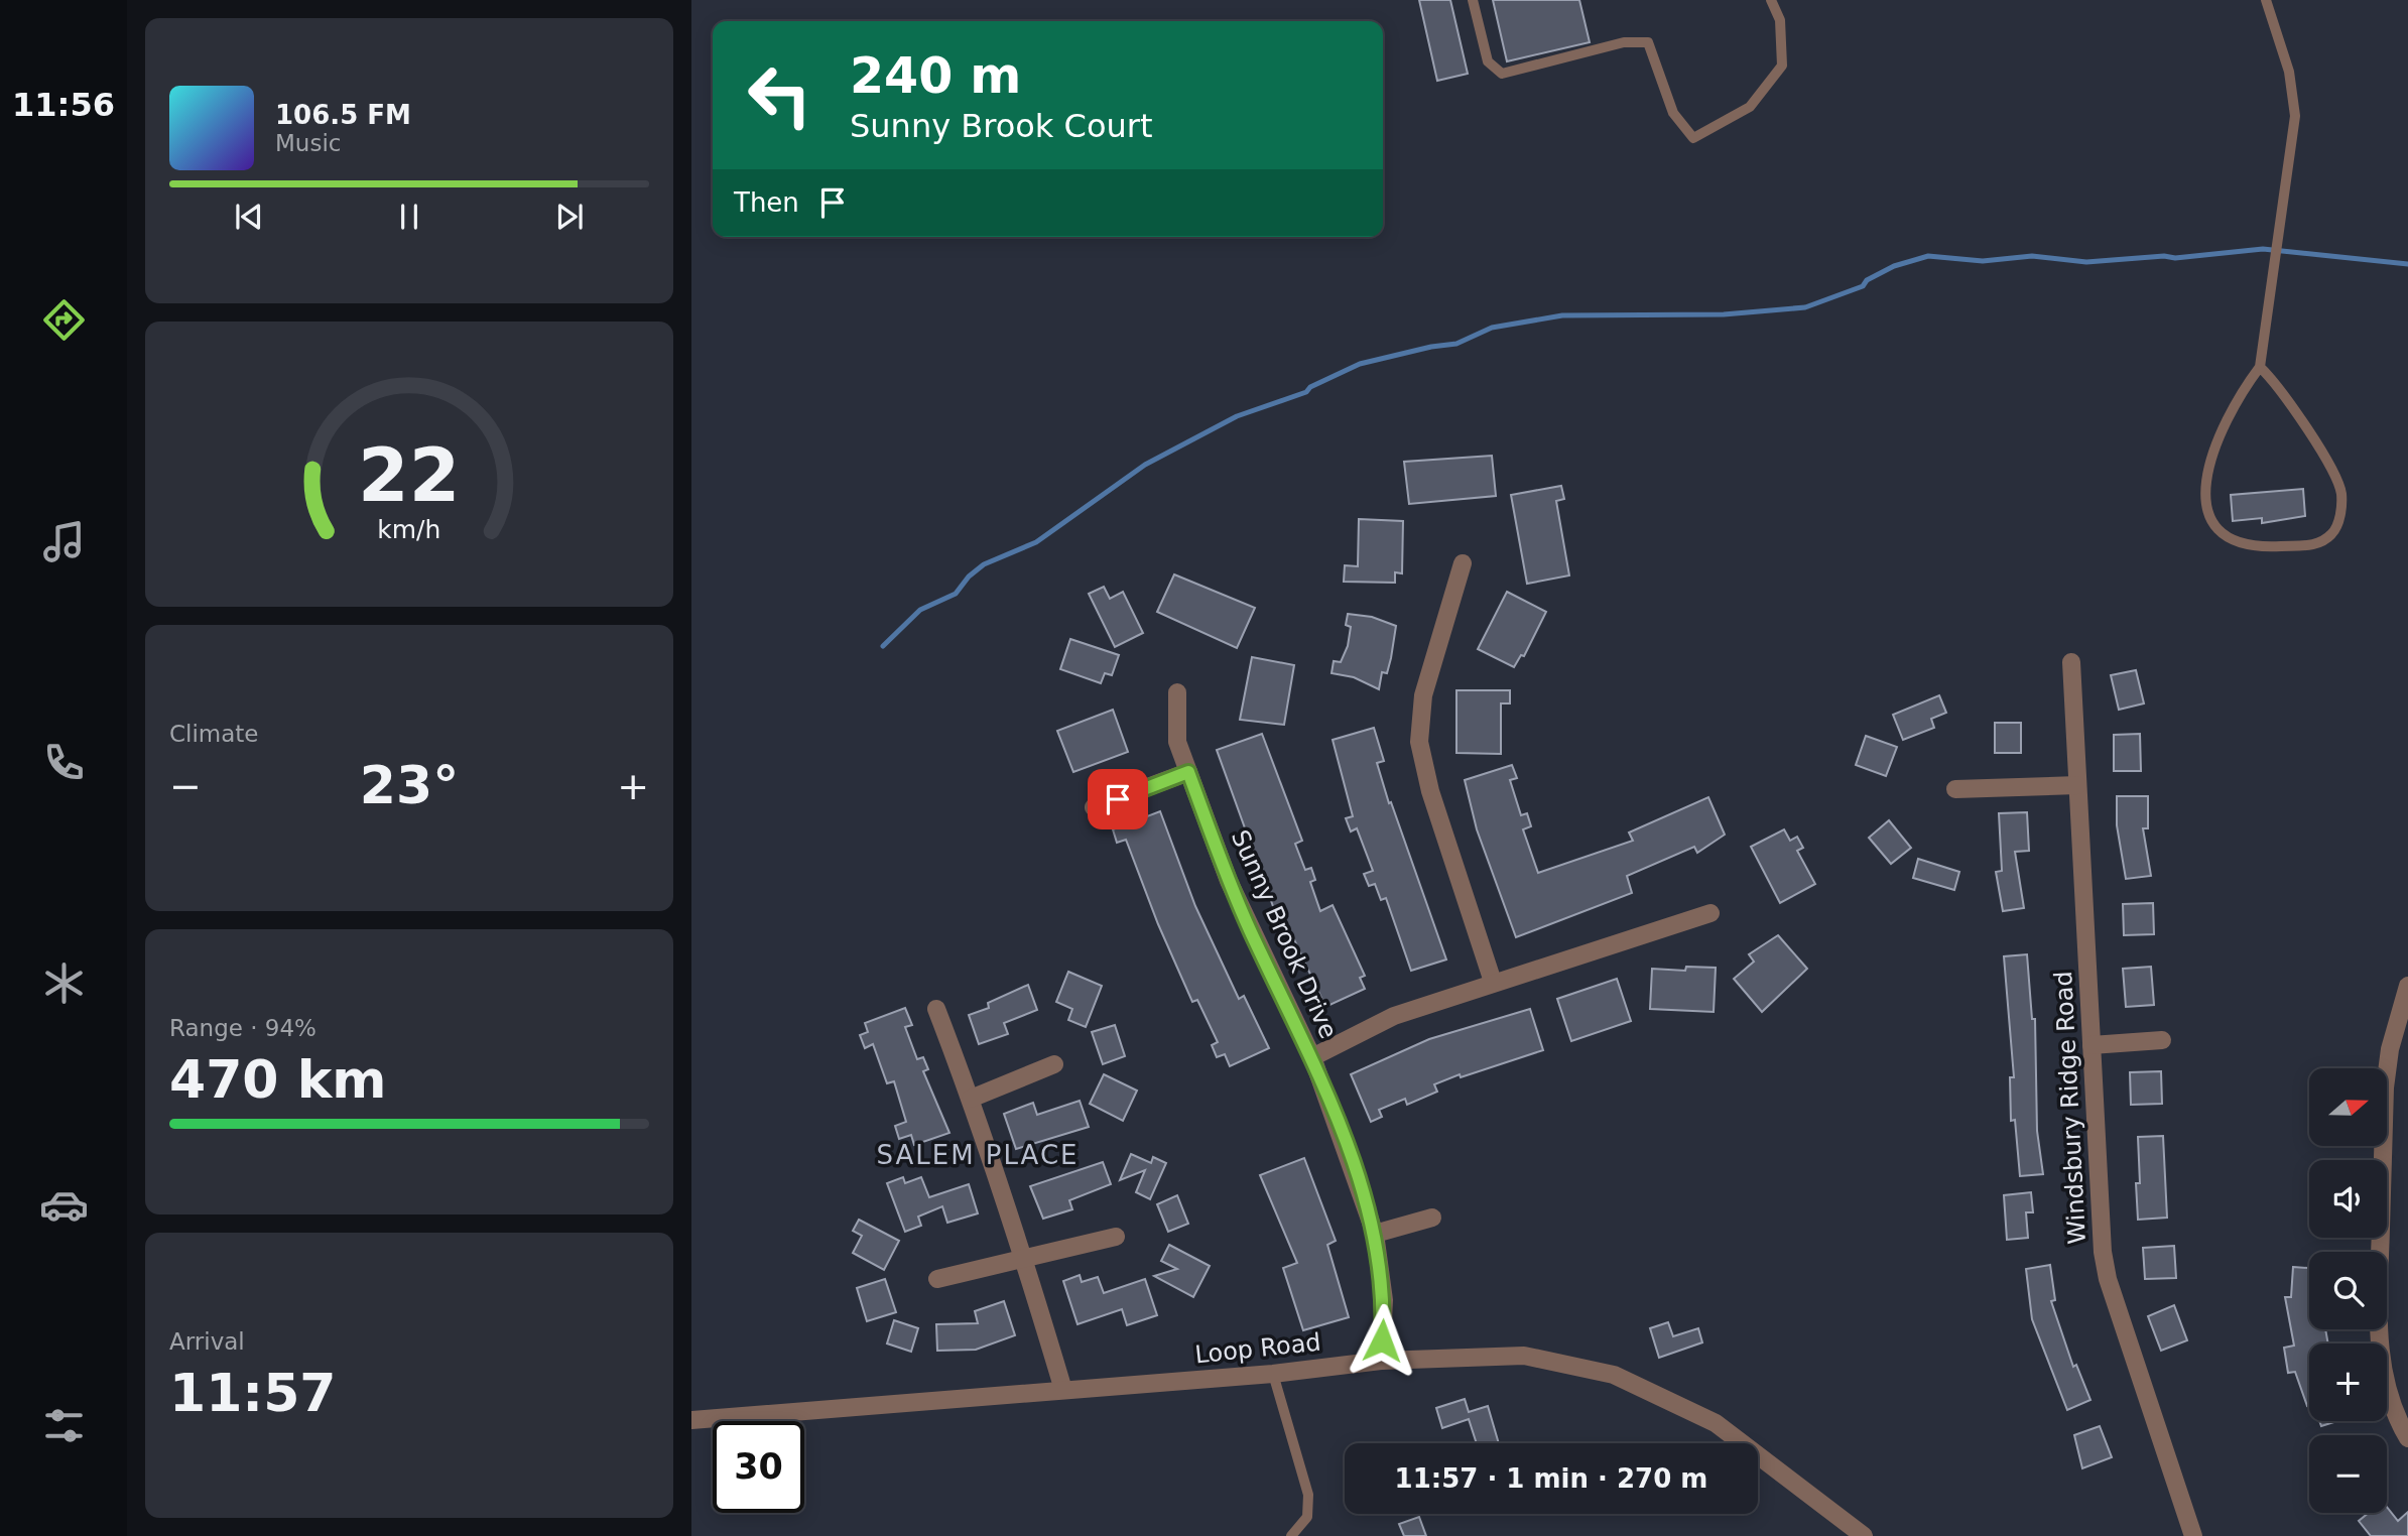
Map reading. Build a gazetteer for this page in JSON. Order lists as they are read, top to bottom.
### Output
{
  "streets": {
    "street": ["Sunny Brook Drive", "Windsbury Ridge Road", "Loop Road"]
  },
  "crossings": [
    ["Sunny Brook Drive", "Loop Road"]
  ],
  "districts": ["SALEM PLACE"],
  "north": "right",
  "page": {
    "tabs": "11:56",
    "turn": ["240 m", "Sunny Brook Court"],
    "song": ["106.5 FM", "Music"],
    "then": "Then",
    "tile": [
      "Climate",
      ["Range · 94%", "470 km"],
      ["Arrival", "11:57"]
    ],
    "heat": ["−", "23°", "+"],
    "map_buttons": ["+", "−"],
    "limit": "30",
    "trip": "11:57 · 1 min · 270 m",
    "gauge": ["22", "km/h"]
  }
}
